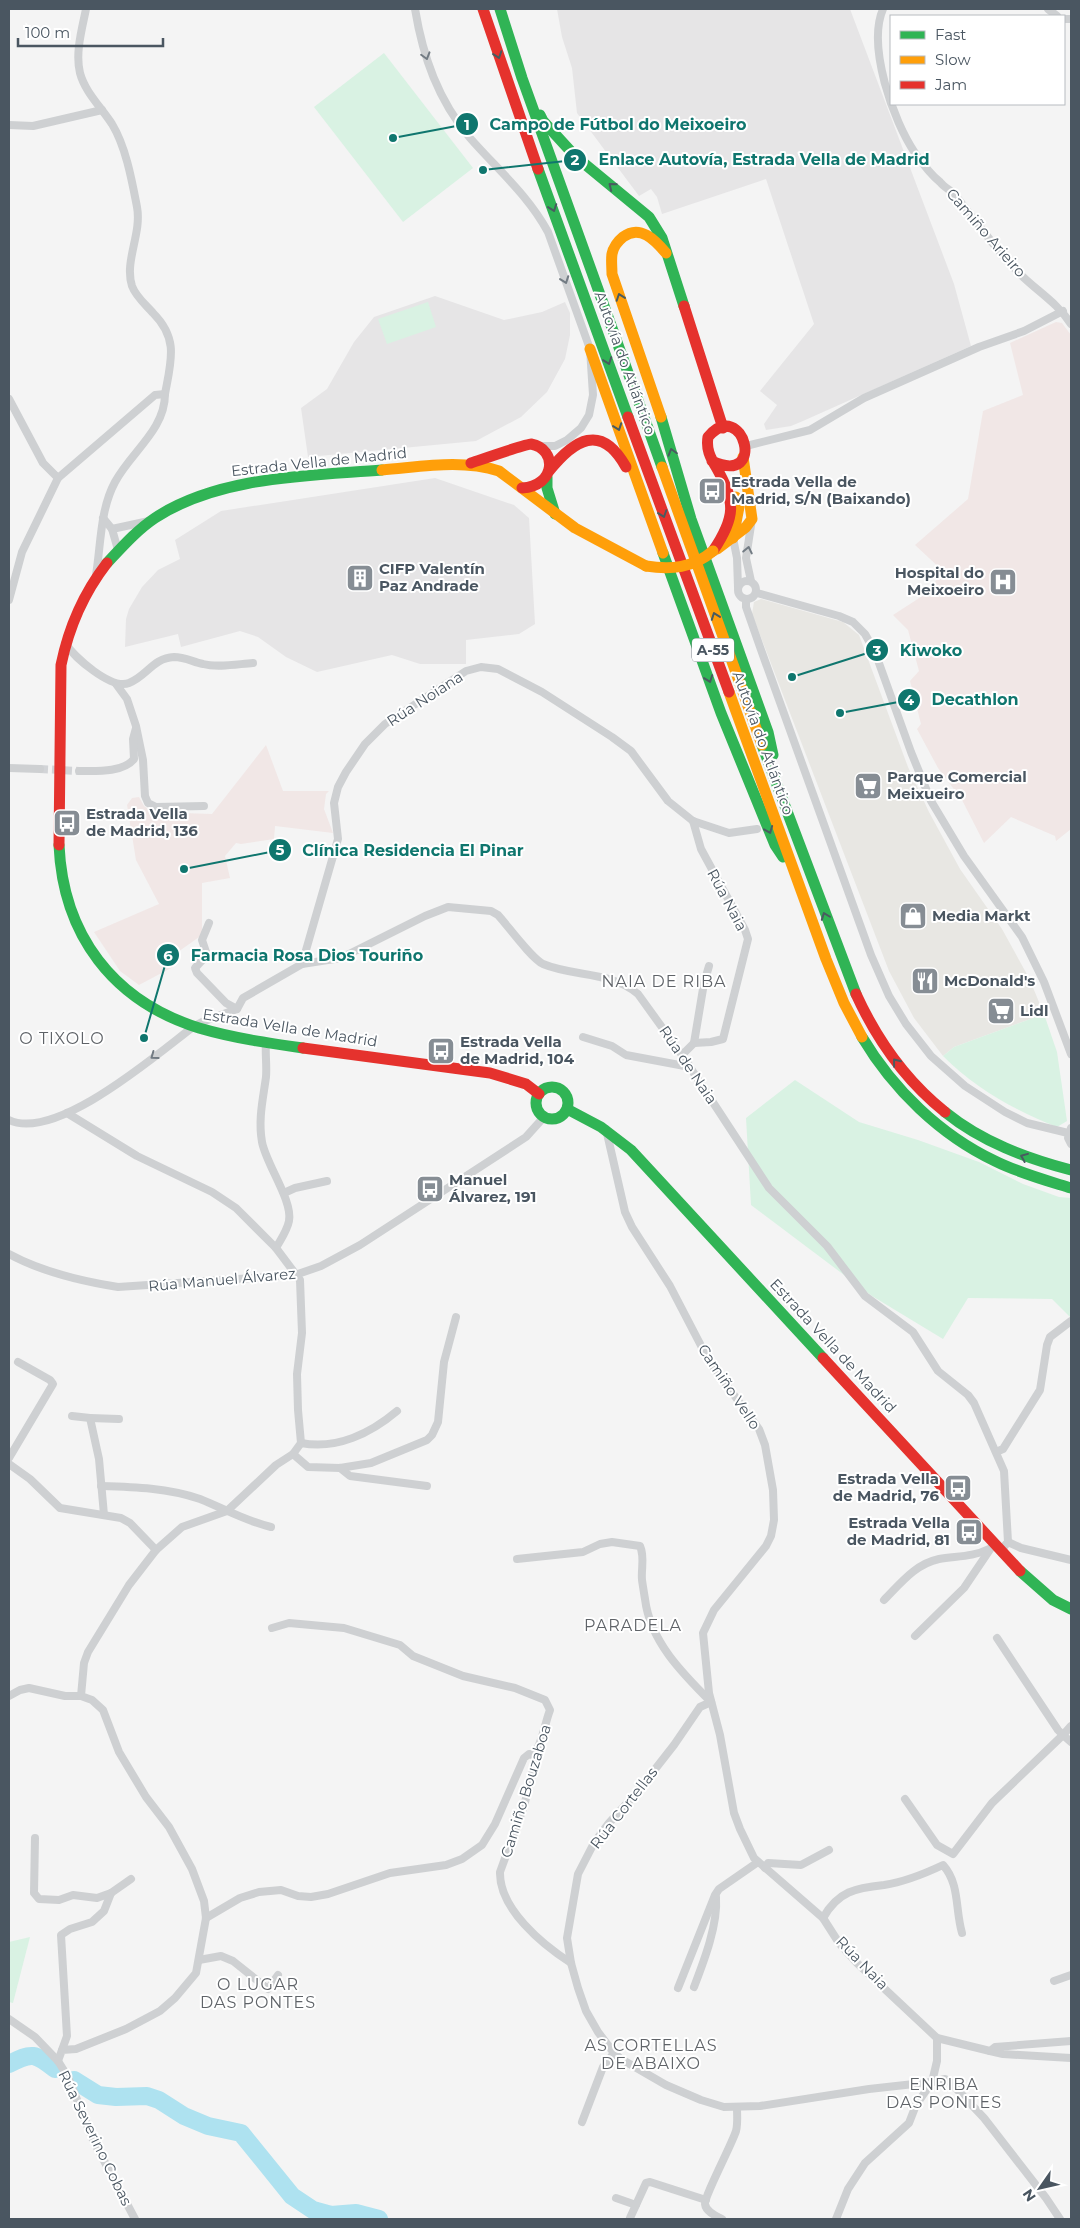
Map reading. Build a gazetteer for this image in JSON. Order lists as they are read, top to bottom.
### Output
{
  "streets": {
    "main road": ["Autovía do Atlántico", "Estrada Vella de Madrid", "A-55"],
    "street": [
      "Camiño Arieiro",
      "Rúa Noiana",
      "Rúa Naia",
      "Rúa de Naia",
      "Rúa Manuel Álvarez",
      "Camiño Vello",
      "Camiño Bouzaboa",
      "Rúa Cortellas",
      "Rúa Severino Cobas"
    ]
  },
  "crossings": [
    ["Estrada Vella de Madrid", "Rúa de Naia"],
    ["Estrada Vella de Madrid", "Rúa Manuel Álvarez"],
    ["Estrada Vella de Madrid", "Camiño Vello"],
    ["Rúa Noiana", "Rúa Naia"],
    ["Rúa Noiana", "Rúa de Naia"],
    ["Rúa Naia", "Camiño Vello"],
    ["Camiño Vello", "Rúa Cortellas"],
    ["Camiño Bouzaboa", "Rúa Cortellas"]
  ],
  "districts": [
    "NAIA DE RIBA",
    "O TIXOLO",
    "PARADELA",
    "O LUGAR DAS PONTES",
    "AS CORTELLAS DE ABAIXO",
    "ENRIBA DAS PONTES"
  ],
  "places": {
    "other": [
      "Campo de Fútbol do Meixoeiro",
      "Enlace Autovía, Estrada Vella de Madrid",
      "Kiwoko",
      "Decathlon",
      "Clínica Residencia El Pinar",
      "Farmacia Rosa Dios Touriño"
    ],
    "bus stop": [
      "Estrada Vella de Madrid, S/N (Baixando)",
      "Estrada Vella de Madrid, 136",
      "Estrada Vella de Madrid, 104",
      "Manuel Álvarez, 191",
      "Estrada Vella de Madrid, 76",
      "Estrada Vella de Madrid, 81"
    ],
    "building": ["CIFP Valentín Paz Andrade"],
    "hospital": ["Hospital do Meixoeiro"],
    "supermarket": ["Parque Comercial Meixueiro", "Lidl"],
    "shop": ["Media Markt"],
    "restaurant": ["McDonald's"]
  },
  "legend": ["Fast", "Slow", "Jam"],
  "scale_bar": "100 m",
  "north": "bottom left"
}
